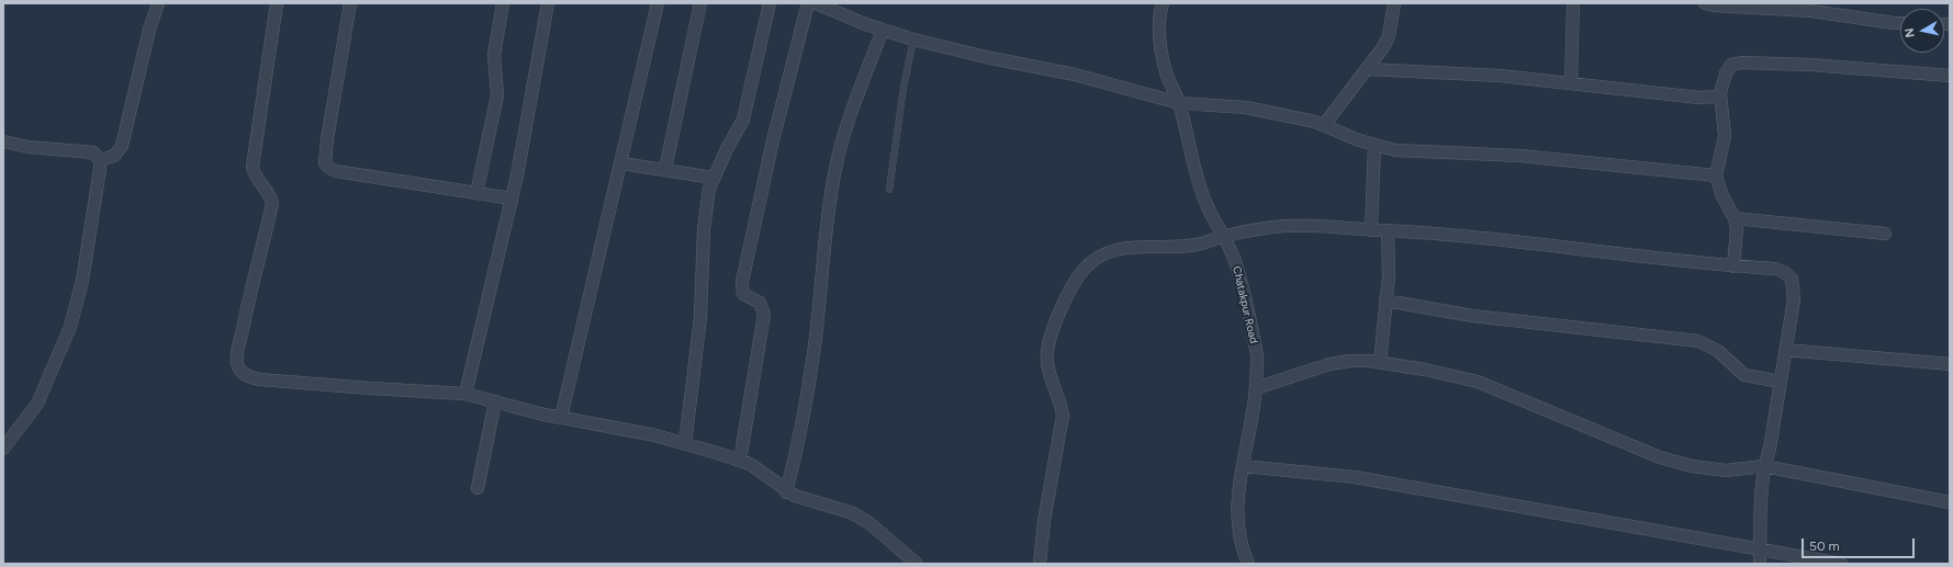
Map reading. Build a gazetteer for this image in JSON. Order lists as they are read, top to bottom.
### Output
{
  "streets": {
    "street": ["Chatakpur Road"]
  },
  "scale_bar": "50 m",
  "north": "left"
}
